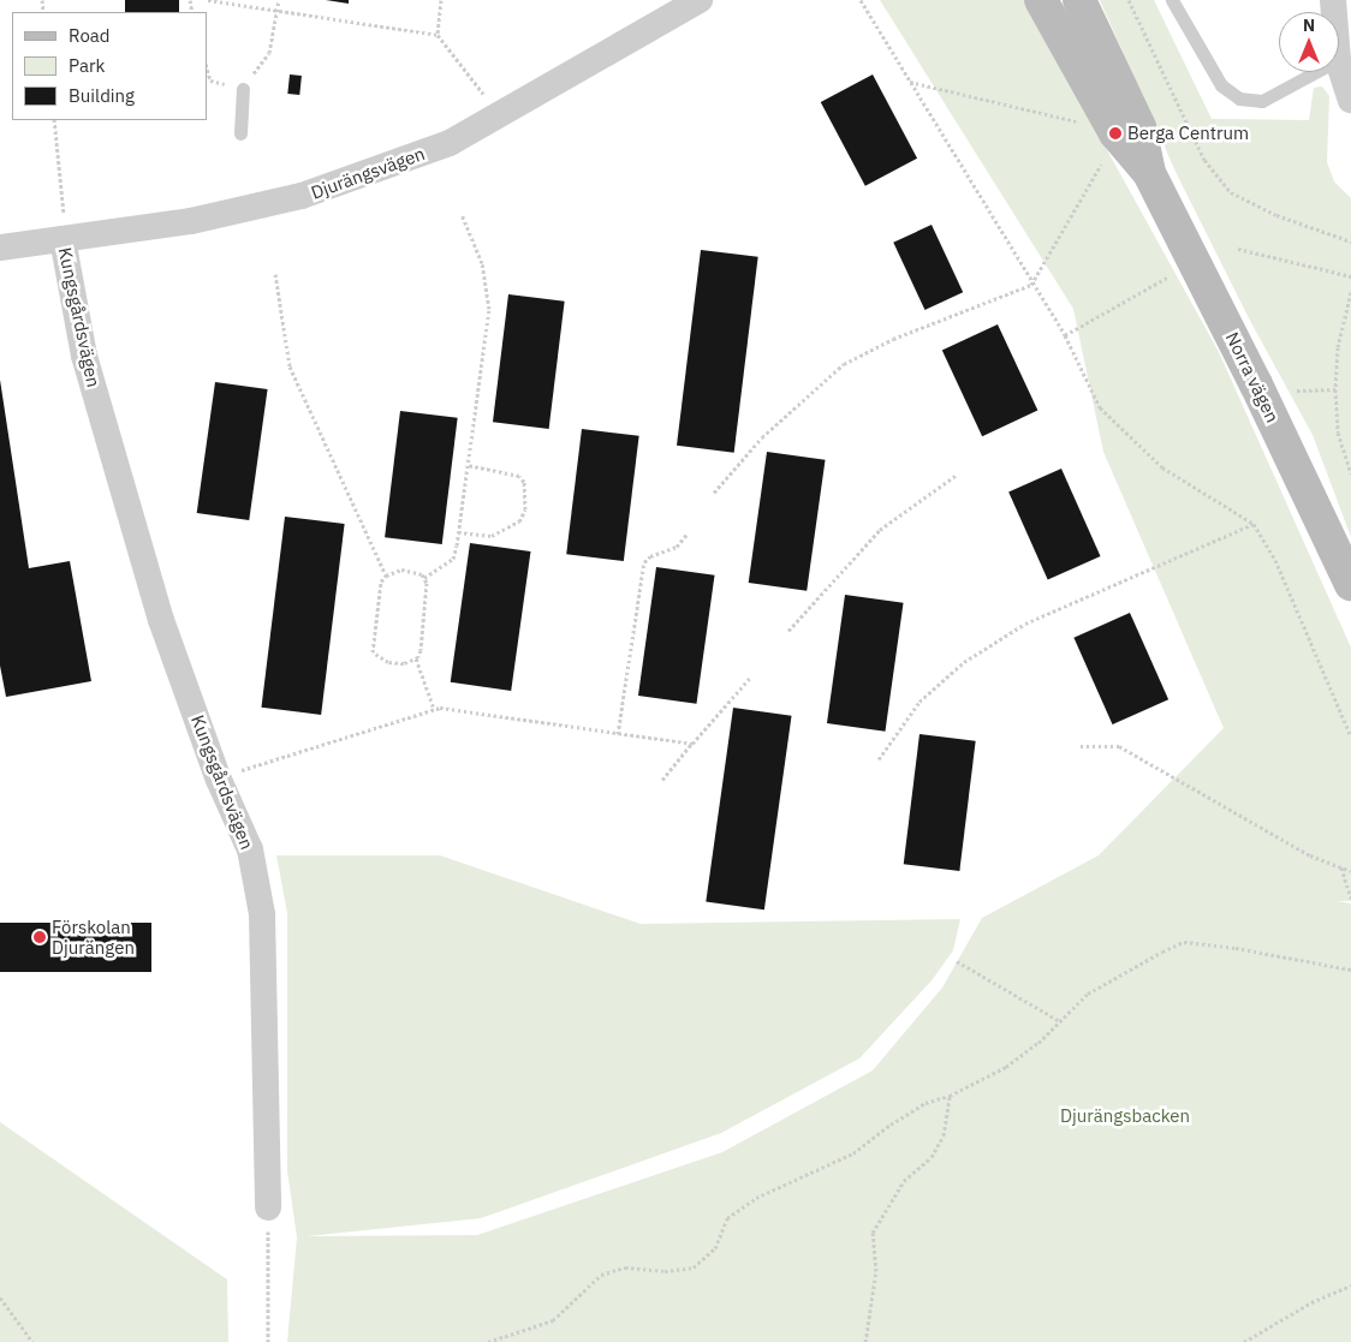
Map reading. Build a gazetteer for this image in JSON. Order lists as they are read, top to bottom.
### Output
{
  "streets": {
    "main road": ["Norra vägen"],
    "street": ["Djurängsvägen", "Kungsgårdsvägen"]
  },
  "crossings": [
    ["Djurängsvägen", "Kungsgårdsvägen"]
  ],
  "parks": ["Djurängsbacken"],
  "places": ["Berga Centrum", "Förskolan Djurängen"],
  "legend": ["Road", "Park", "Building"],
  "north": "top"
}
